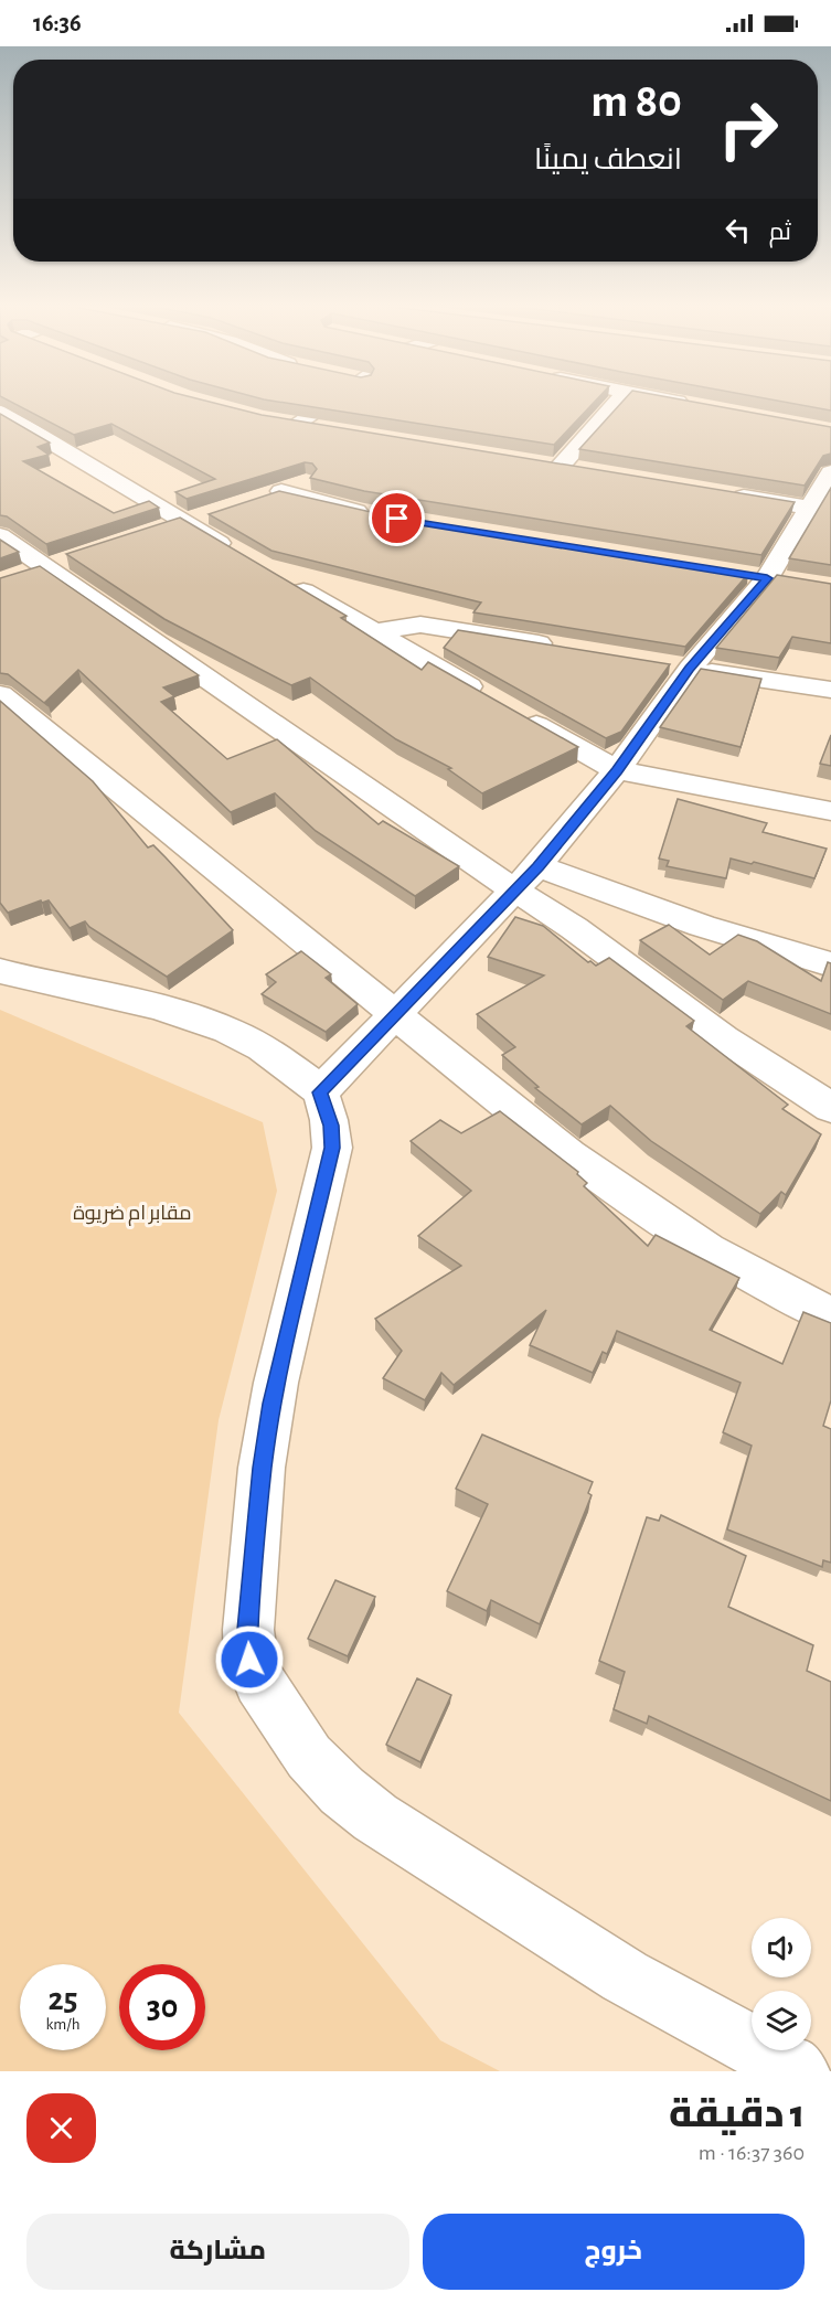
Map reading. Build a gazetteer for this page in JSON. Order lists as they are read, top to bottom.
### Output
{
  "parks": ["مقابر ام ضريوة"],
  "page": {
    "status": "16:36",
    "turn": ["80 m", "انعطف يمينًا"],
    "then": "ثم",
    "speed": "25 km/h",
    "limit": "30",
    "heading": ["1 دقيقة", "360 m · 16:37"],
    "buttons": ["خروج", "مشاركة"]
  }
}
